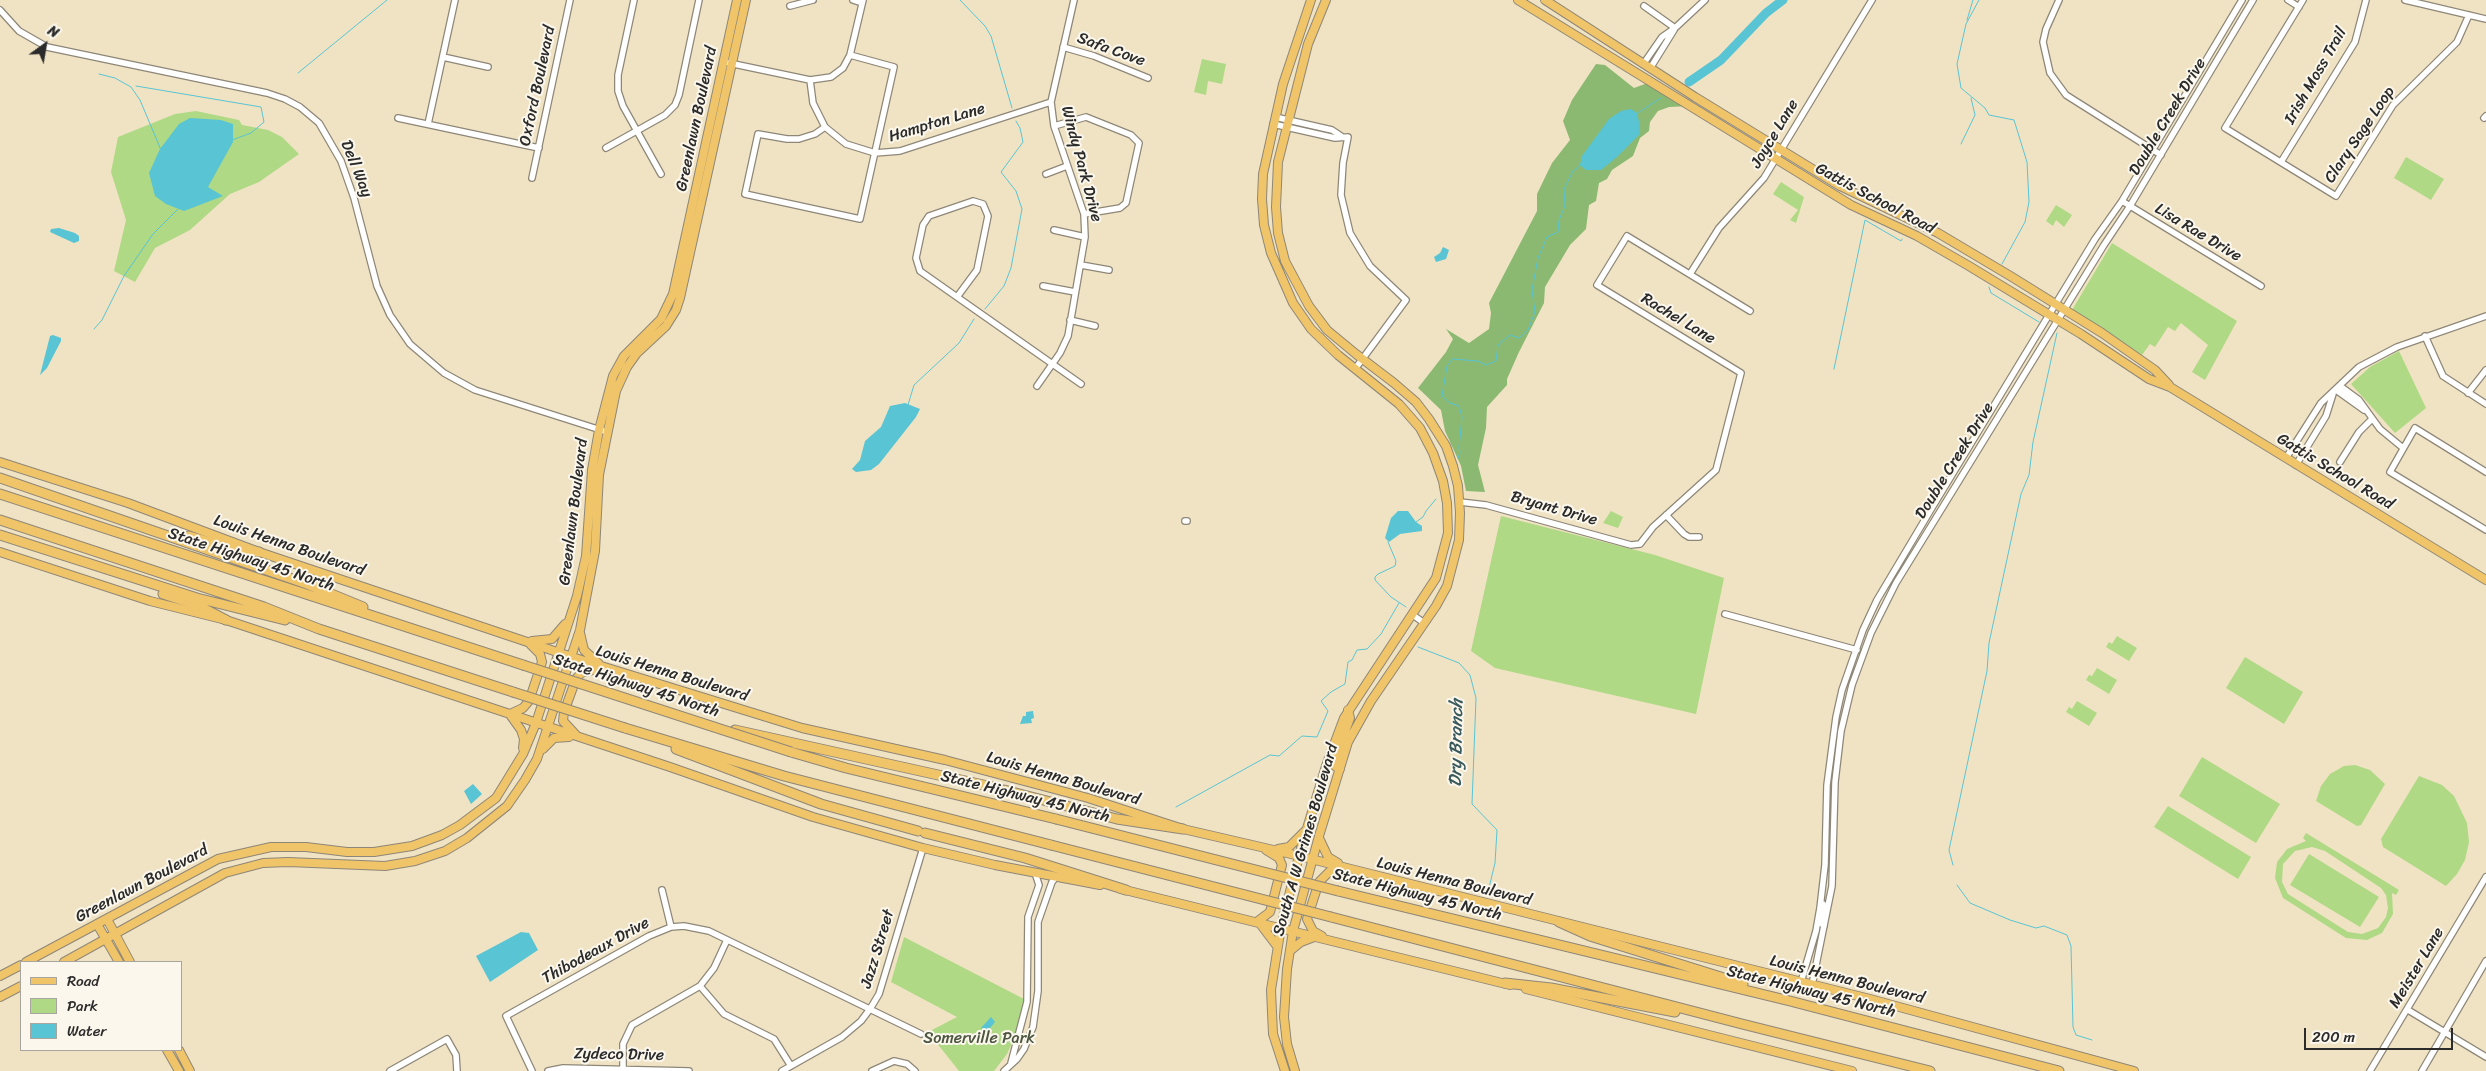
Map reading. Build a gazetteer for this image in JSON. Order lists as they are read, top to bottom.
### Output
{
  "streets": {
    "highway": ["State Highway 45 North"],
    "main road": [
      "Greenlawn Boulevard",
      "Gattis School Road",
      "Louis Henna Boulevard",
      "South A W Grimes Boulevard"
    ],
    "street": [
      "Safa Cove",
      "Irish Moss Trail",
      "Oxford Boulevard",
      "Double Creek Drive",
      "Hampton Lane",
      "Joyce Lane",
      "Clary Sage Loop",
      "Windy Park Drive",
      "Dell Way",
      "Lisa Rae Drive",
      "Rachel Lane",
      "Bryant Drive",
      "Jazz Street",
      "Thibodeaux Drive",
      "Meister Lane",
      "Zydeco Drive"
    ]
  },
  "crossings": [
    ["Safa Cove", "Windy Park Drive"],
    ["Irish Moss Trail", "Clary Sage Loop"],
    ["Double Creek Drive", "Gattis School Road"],
    ["Double Creek Drive", "Lisa Rae Drive"],
    ["Double Creek Drive", "Louis Henna Boulevard"],
    ["Greenlawn Boulevard", "Dell Way"],
    ["Greenlawn Boulevard", "Louis Henna Boulevard"],
    ["Hampton Lane", "Windy Park Drive"],
    ["Joyce Lane", "Gattis School Road"],
    ["Joyce Lane", "Rachel Lane"],
    ["Rachel Lane", "Bryant Drive"],
    ["Bryant Drive", "South A W Grimes Boulevard"],
    ["Louis Henna Boulevard", "South A W Grimes Boulevard"],
    ["Jazz Street", "Thibodeaux Drive"]
  ],
  "water": ["Dry Branch"],
  "parks": ["Somerville Park"],
  "legend": ["Road", "Park", "Water"],
  "scale_bar": "200 m",
  "north": "top right"
}
